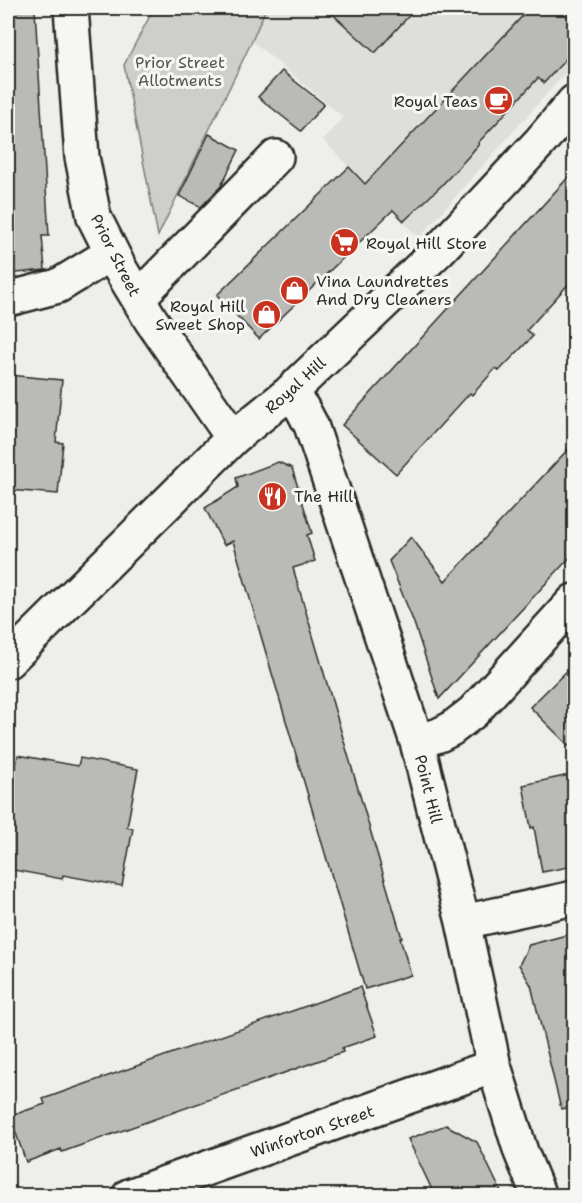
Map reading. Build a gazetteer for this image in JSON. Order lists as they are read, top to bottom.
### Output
{
  "streets": {
    "street": [
      "Prior Street",
      "Royal Hill",
      "Point Hill",
      "Winforton Street"
    ]
  },
  "crossings": [
    ["Prior Street", "Royal Hill"],
    ["Royal Hill", "Point Hill"],
    ["Point Hill", "Winforton Street"]
  ],
  "parks": ["Prior Street Allotments"],
  "places": {
    "cafe": ["Royal Teas"],
    "supermarket": ["Royal Hill Store"],
    "shop": ["Vina Laundrettes And Dry Cleaners", "Royal Hill Sweet Shop"],
    "restaurant": ["The Hill"]
  }
}
